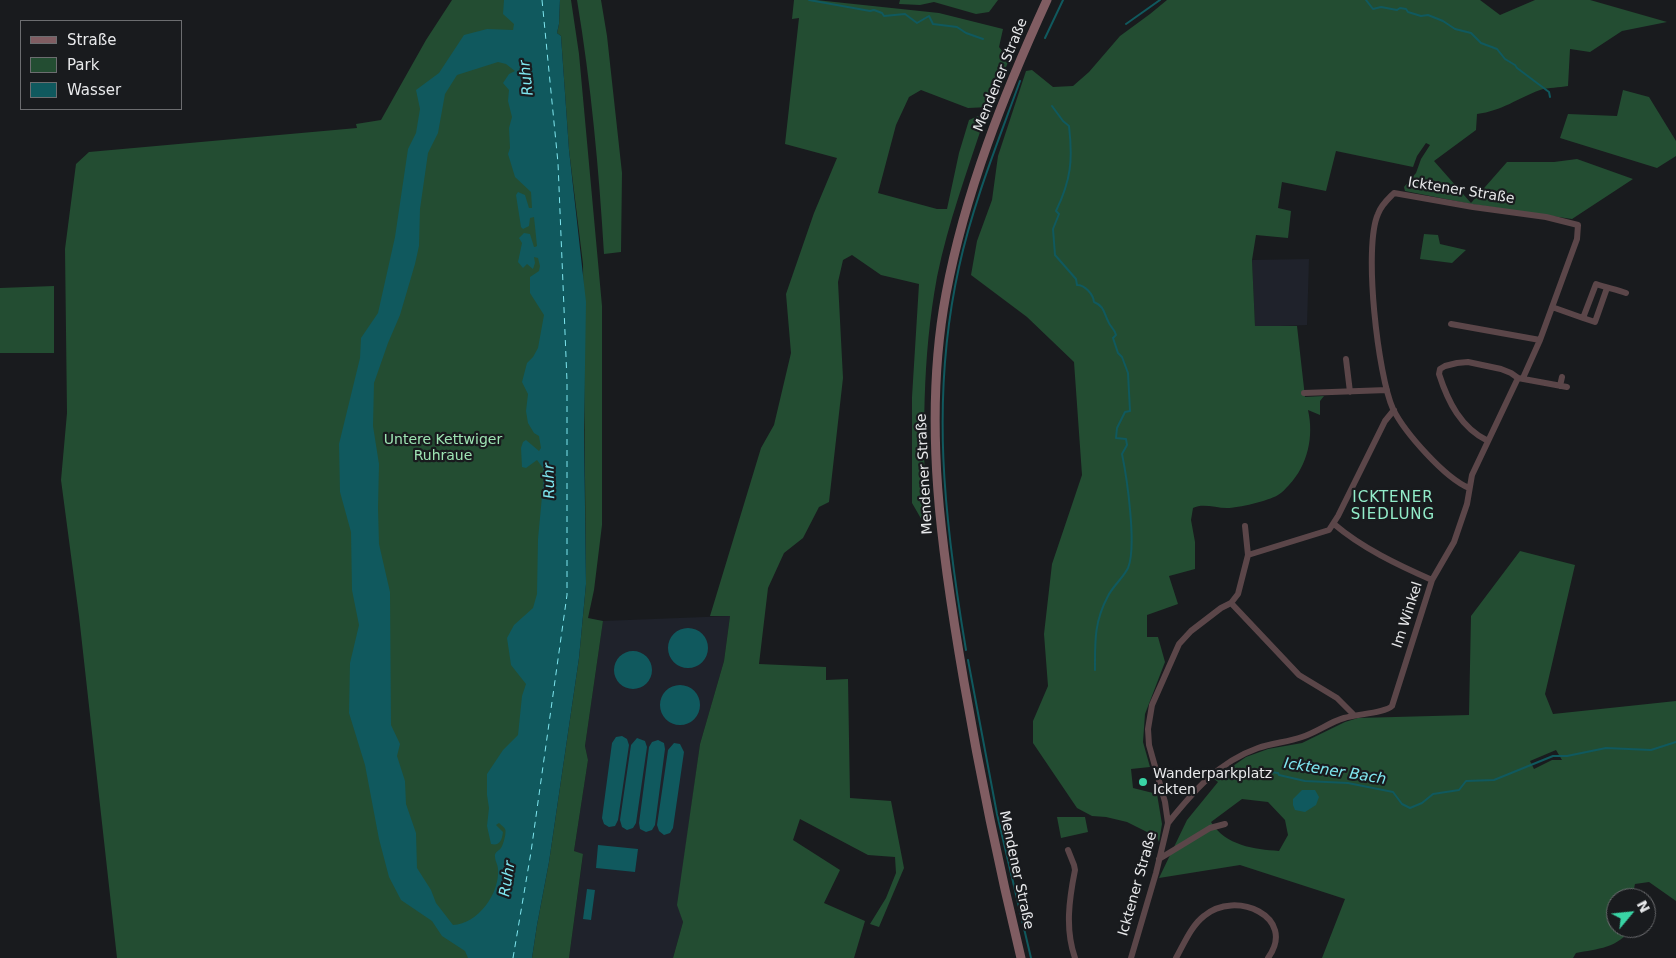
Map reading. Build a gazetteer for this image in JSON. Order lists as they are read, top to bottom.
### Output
{
  "streets": {
    "main road": ["Mendener Straße"],
    "street": ["Icktener Straße", "Im Winkel"]
  },
  "crossings": [
    ["Icktener Straße", "Im Winkel"]
  ],
  "districts": ["ICKTENER SIEDLUNG"],
  "water": ["Ruhr", "Icktener Bach"],
  "parks": ["Untere Kettwiger Ruhraue"],
  "places": ["Wanderparkplatz Ickten"],
  "legend": ["Straße", "Park", "Wasser"],
  "north": "top right"
}
